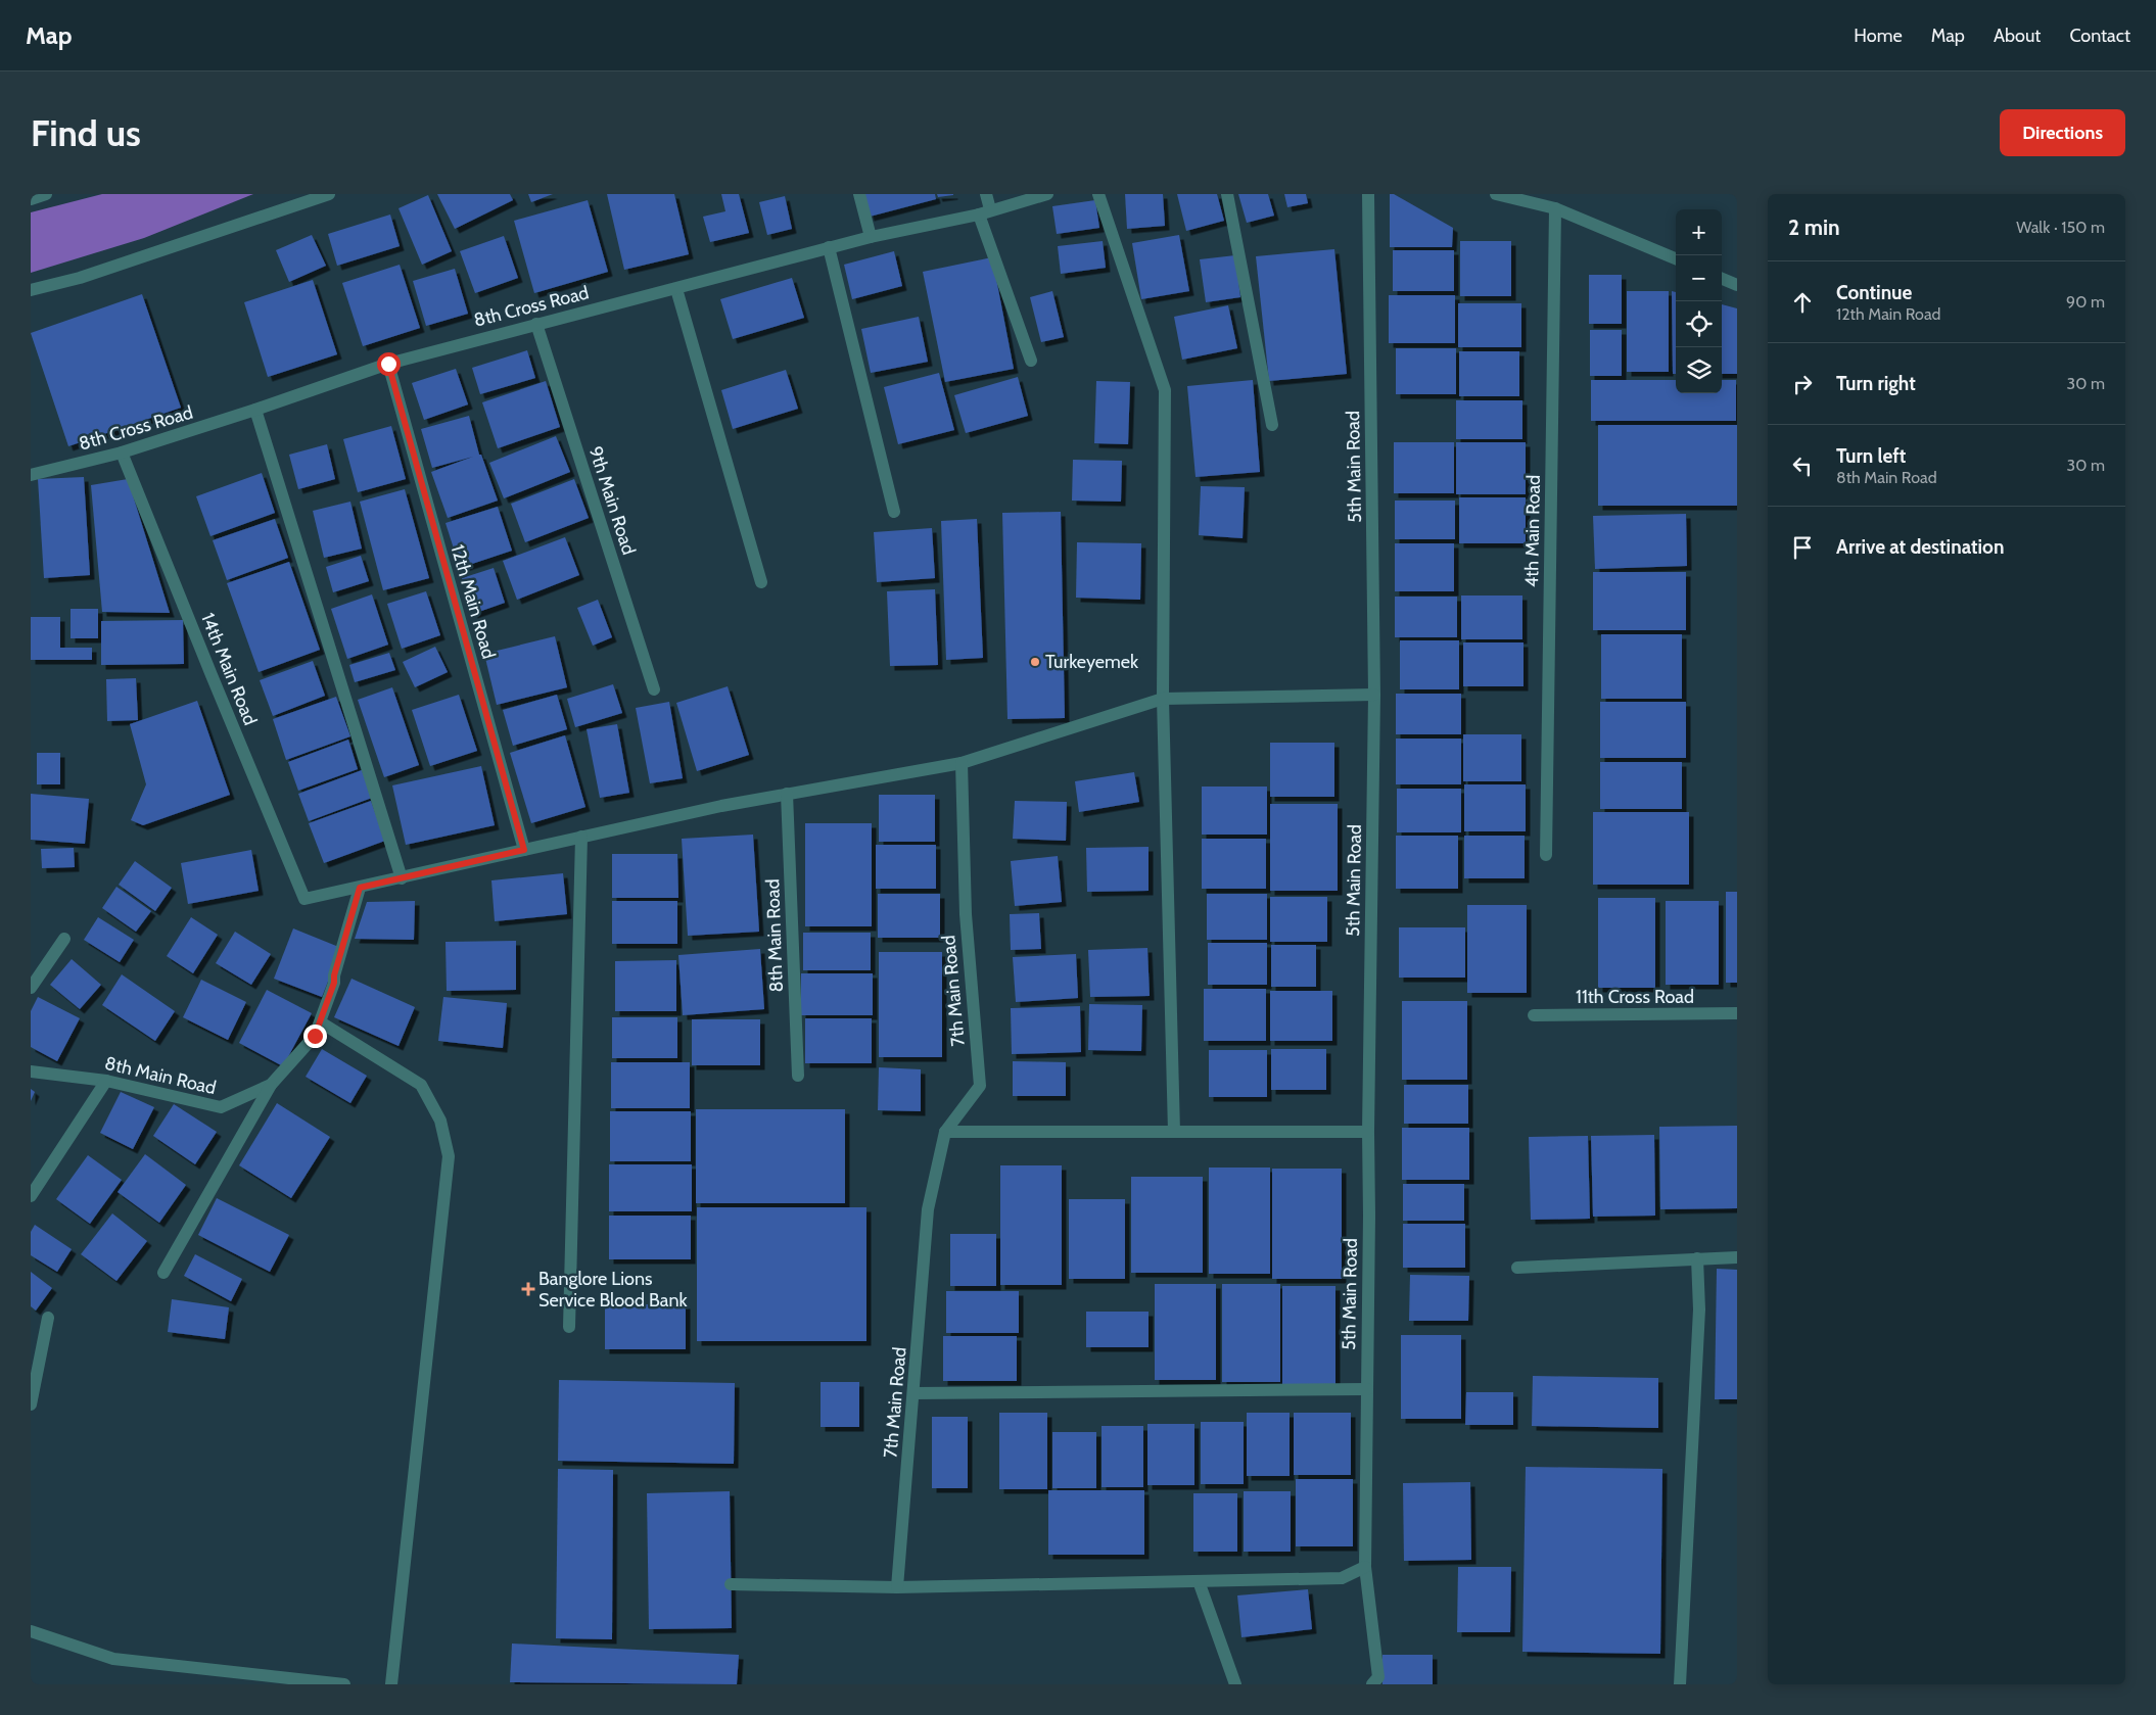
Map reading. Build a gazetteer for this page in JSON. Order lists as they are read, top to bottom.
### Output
{
  "streets": {
    "street": [
      "8th Cross Road",
      "5th Main Road",
      "9th Main Road",
      "4th Main Road",
      "12th Main Road",
      "14th Main Road",
      "8th Main Road",
      "7th Main Road",
      "11th Cross Road"
    ]
  },
  "crossings": [
    ["8th Cross Road", "9th Main Road"],
    ["8th Cross Road", "12th Main Road"],
    ["8th Cross Road", "14th Main Road"],
    ["14th Main Road", "8th Main Road"]
  ],
  "places": {
    "other": ["Turkeyemek"],
    "health": ["Banglore Lions Service Blood Bank"]
  },
  "page": {
    "header": "Map",
    "nav": [
      "Home",
      "Map",
      "About",
      "Contact"
    ],
    "buttons": "Directions",
    "title": "Find us",
    "heading": ["2 min", "Walk · 150 m"],
    "map_buttons": ["+", "−"],
    "list": [
      ["Continue", "12th Main Road", "90 m"],
      ["Turn right", "30 m"],
      ["Turn left", "8th Main Road", "30 m"],
      "Arrive at destination"
    ]
  }
}
